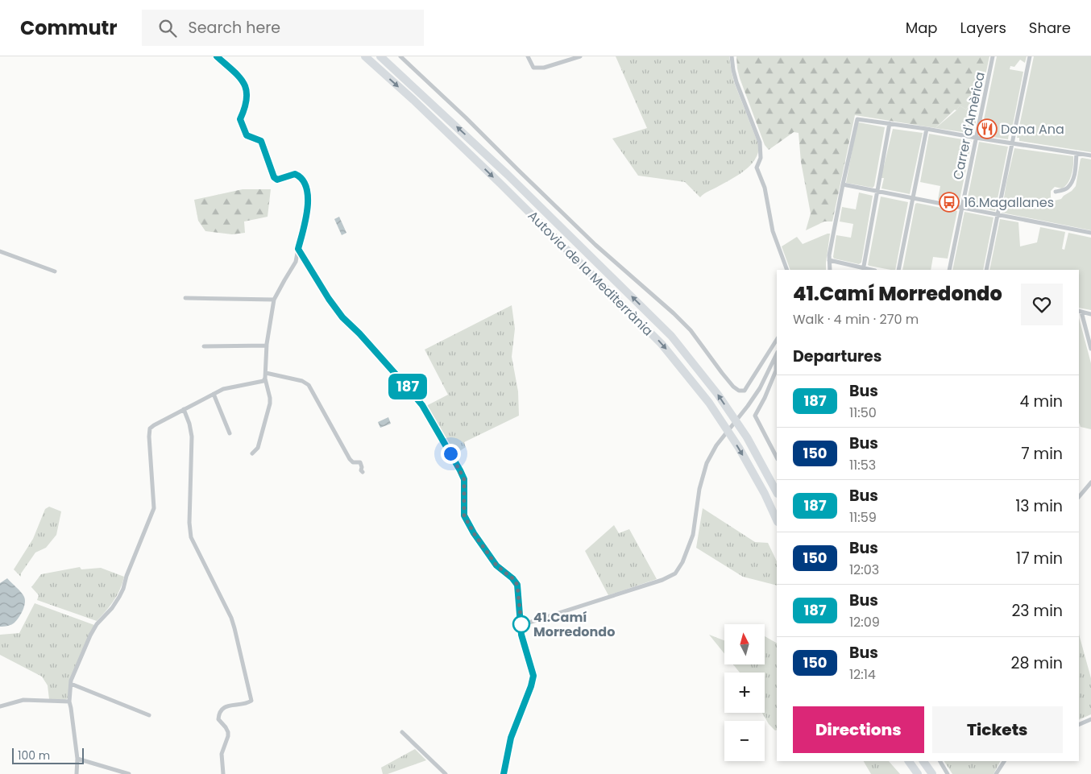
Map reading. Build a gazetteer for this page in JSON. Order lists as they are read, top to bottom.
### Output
{
  "streets": {
    "highway": ["Autovia de la Mediterrània"],
    "street": ["Carrer d'Amèrica"]
  },
  "places": {
    "restaurant": ["Dona Ana"],
    "bus stop": ["16.Magallanes"],
    "other": ["41.Camí Morredondo"]
  },
  "lines": ["bus line 187"],
  "scale_bar": "100 m",
  "north": "top",
  "page": {
    "header": "Commutr",
    "search": "Search here",
    "nav": ["Map", "Layers", "Share"],
    "on_map": "187",
    "heading": [
      ["41.Camí Morredondo", "Walk · 4 min · 270 m"],
      "Departures"
    ],
    "list": [
      {
        "mark": "187",
        "name": "Bus",
        "note": "11:50",
        "value": "4 min"
      },
      {
        "mark": "150",
        "name": "Bus",
        "note": "11:53",
        "value": "7 min"
      },
      {
        "mark": "187",
        "name": "Bus",
        "note": "11:59",
        "value": "13 min"
      },
      {
        "mark": "150",
        "name": "Bus",
        "note": "12:03",
        "value": "17 min"
      },
      {
        "mark": "187",
        "name": "Bus",
        "note": "12:09",
        "value": "23 min"
      },
      {
        "mark": "150",
        "name": "Bus",
        "note": "12:14",
        "value": "28 min"
      }
    ],
    "map_buttons": ["+", "−"],
    "buttons": ["Directions", "Tickets"],
    "scale": "100 m"
  }
}
